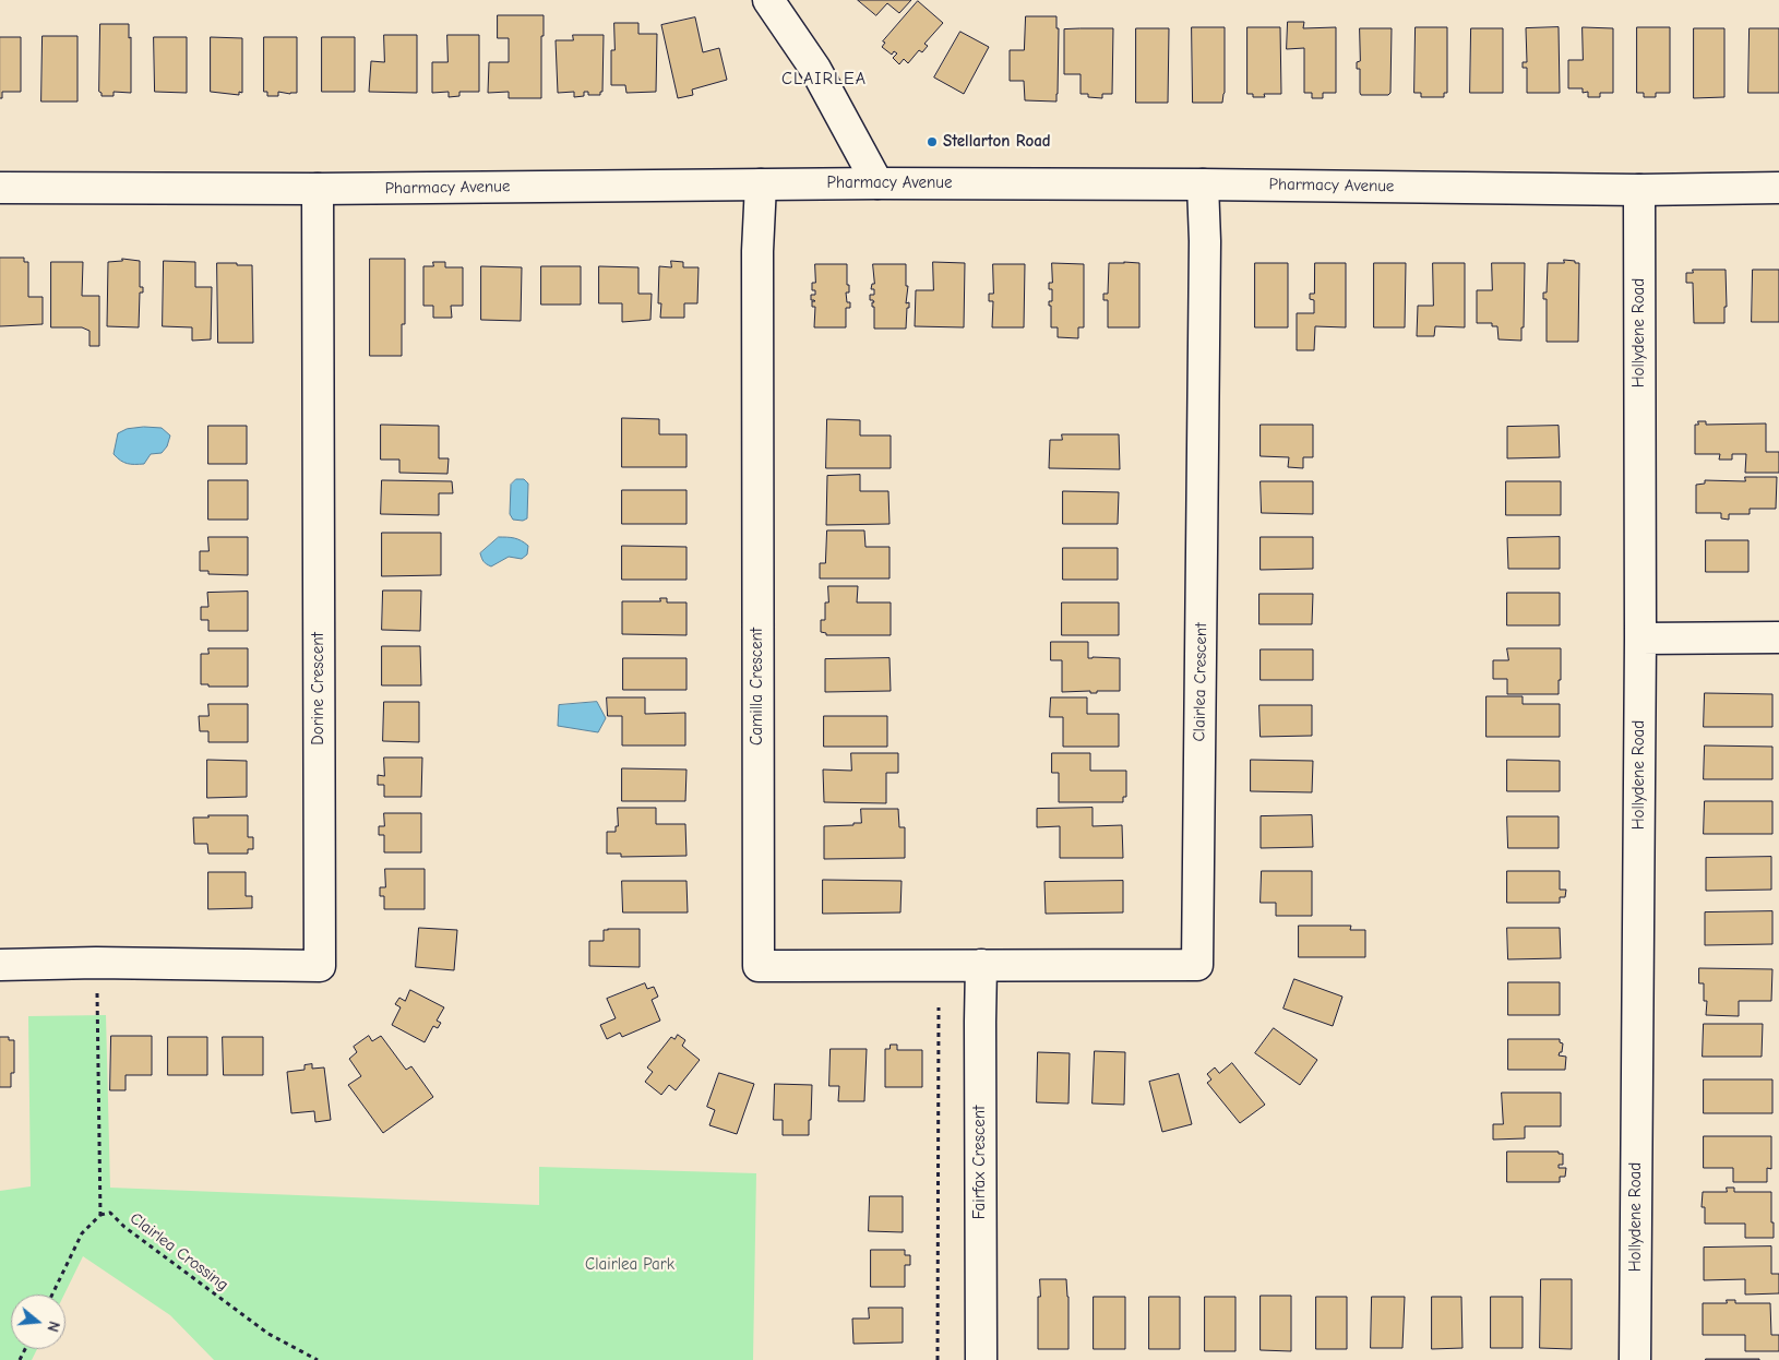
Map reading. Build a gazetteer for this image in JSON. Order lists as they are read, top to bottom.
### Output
{
  "streets": {
    "street": [
      "Pharmacy Avenue",
      "Hollydene Road",
      "Clairlea Crescent",
      "Camilla Crescent",
      "Dorine Crescent",
      "Fairfax Crescent"
    ],
    "path": ["Clairlea Crossing"]
  },
  "crossings": [
    ["Pharmacy Avenue", "Hollydene Road"],
    ["Pharmacy Avenue", "Clairlea Crescent"],
    ["Pharmacy Avenue", "Camilla Crescent"],
    ["Pharmacy Avenue", "Dorine Crescent"],
    ["Clairlea Crescent", "Camilla Crescent"],
    ["Clairlea Crescent", "Fairfax Crescent"],
    ["Camilla Crescent", "Fairfax Crescent"]
  ],
  "districts": ["CLAIRLEA"],
  "parks": ["Clairlea Park"],
  "places": ["Stellarton Road"],
  "north": "right"
}
